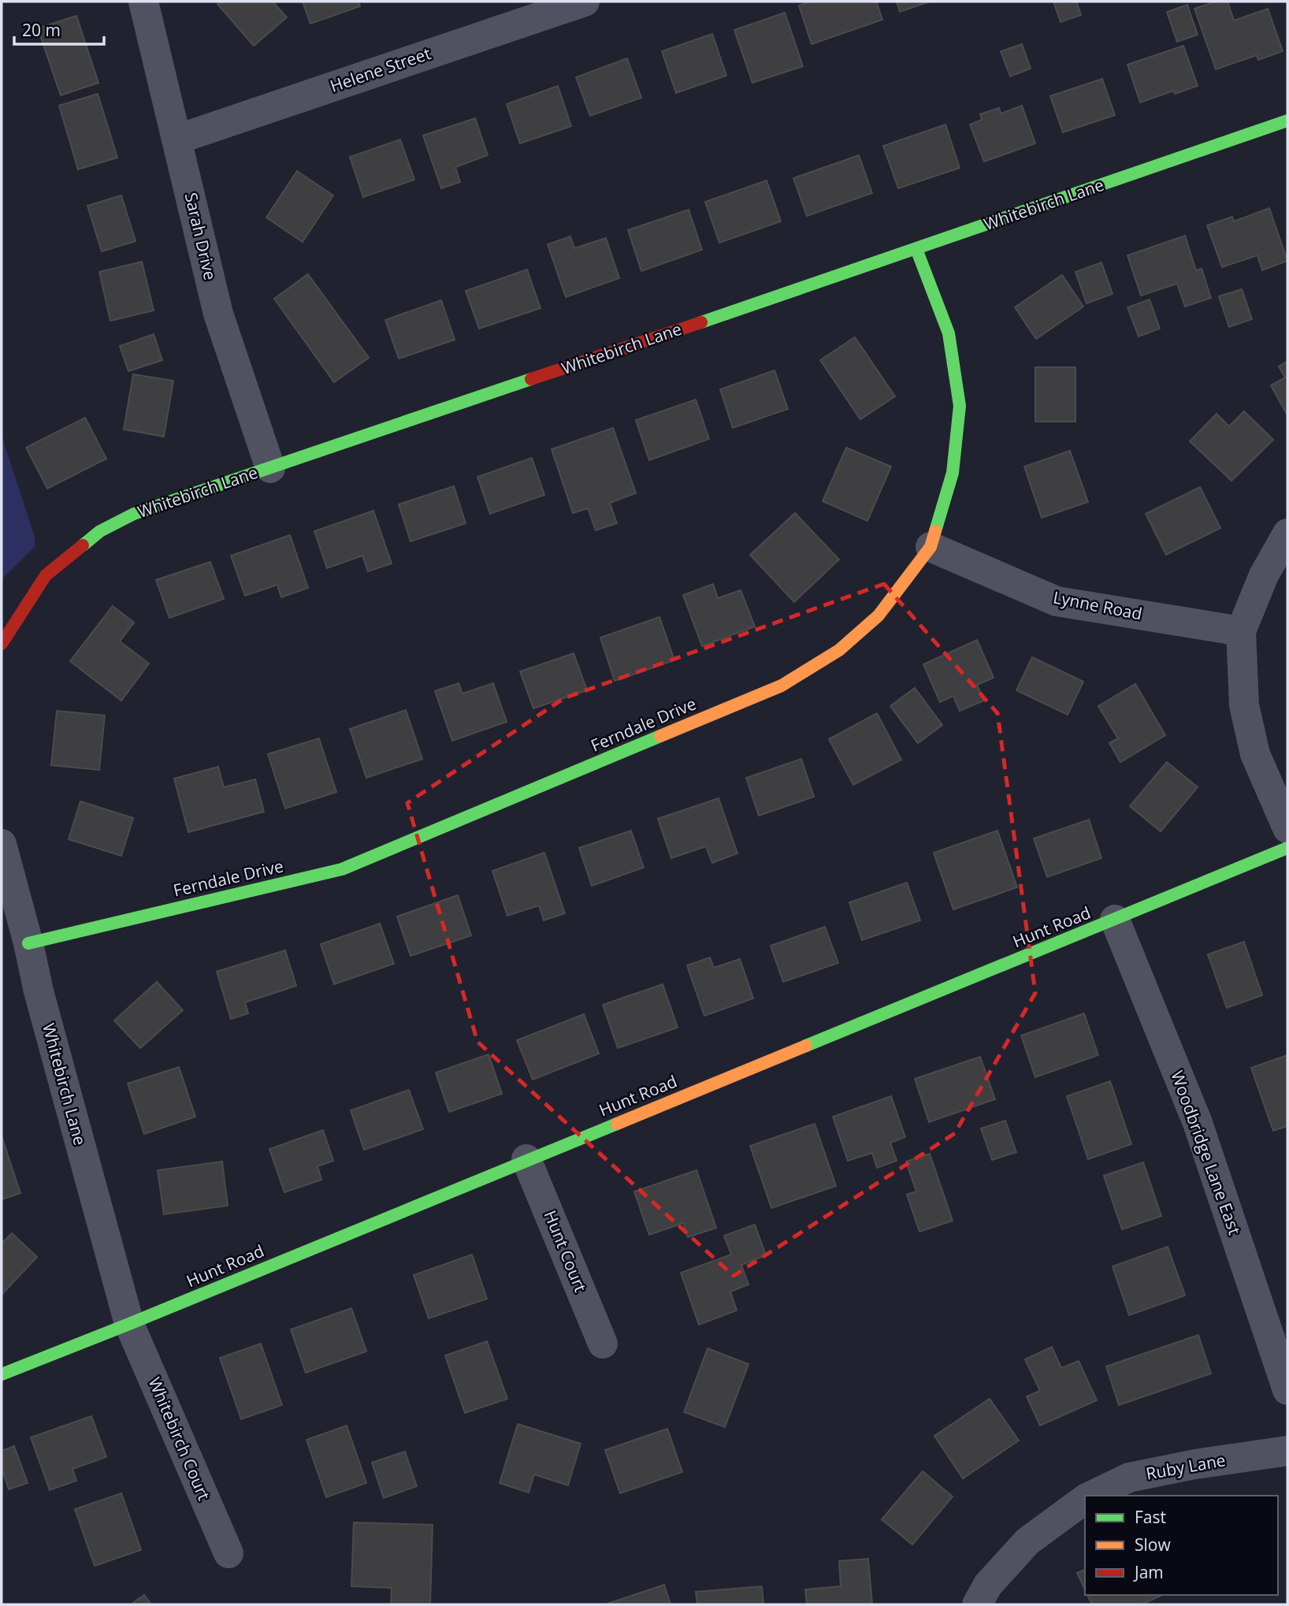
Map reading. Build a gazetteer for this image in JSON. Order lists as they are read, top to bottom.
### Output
{
  "streets": {
    "street": [
      "Helene Street",
      "Whitebirch Lane",
      "Sarah Drive",
      "Lynne Road",
      "Ferndale Drive",
      "Hunt Road",
      "Woodbridge Lane East",
      "Hunt Court",
      "Whitebirch Court",
      "Ruby Lane"
    ]
  },
  "crossings": [
    ["Helene Street", "Sarah Drive"],
    ["Whitebirch Lane", "Sarah Drive"],
    ["Whitebirch Lane", "Ferndale Drive"],
    ["Whitebirch Lane", "Hunt Road"],
    ["Whitebirch Lane", "Whitebirch Court"],
    ["Lynne Road", "Ferndale Drive"],
    ["Hunt Road", "Woodbridge Lane East"],
    ["Hunt Road", "Hunt Court"],
    ["Hunt Road", "Whitebirch Court"]
  ],
  "legend": ["Fast", "Slow", "Jam"],
  "scale_bar": "20 m"
}
